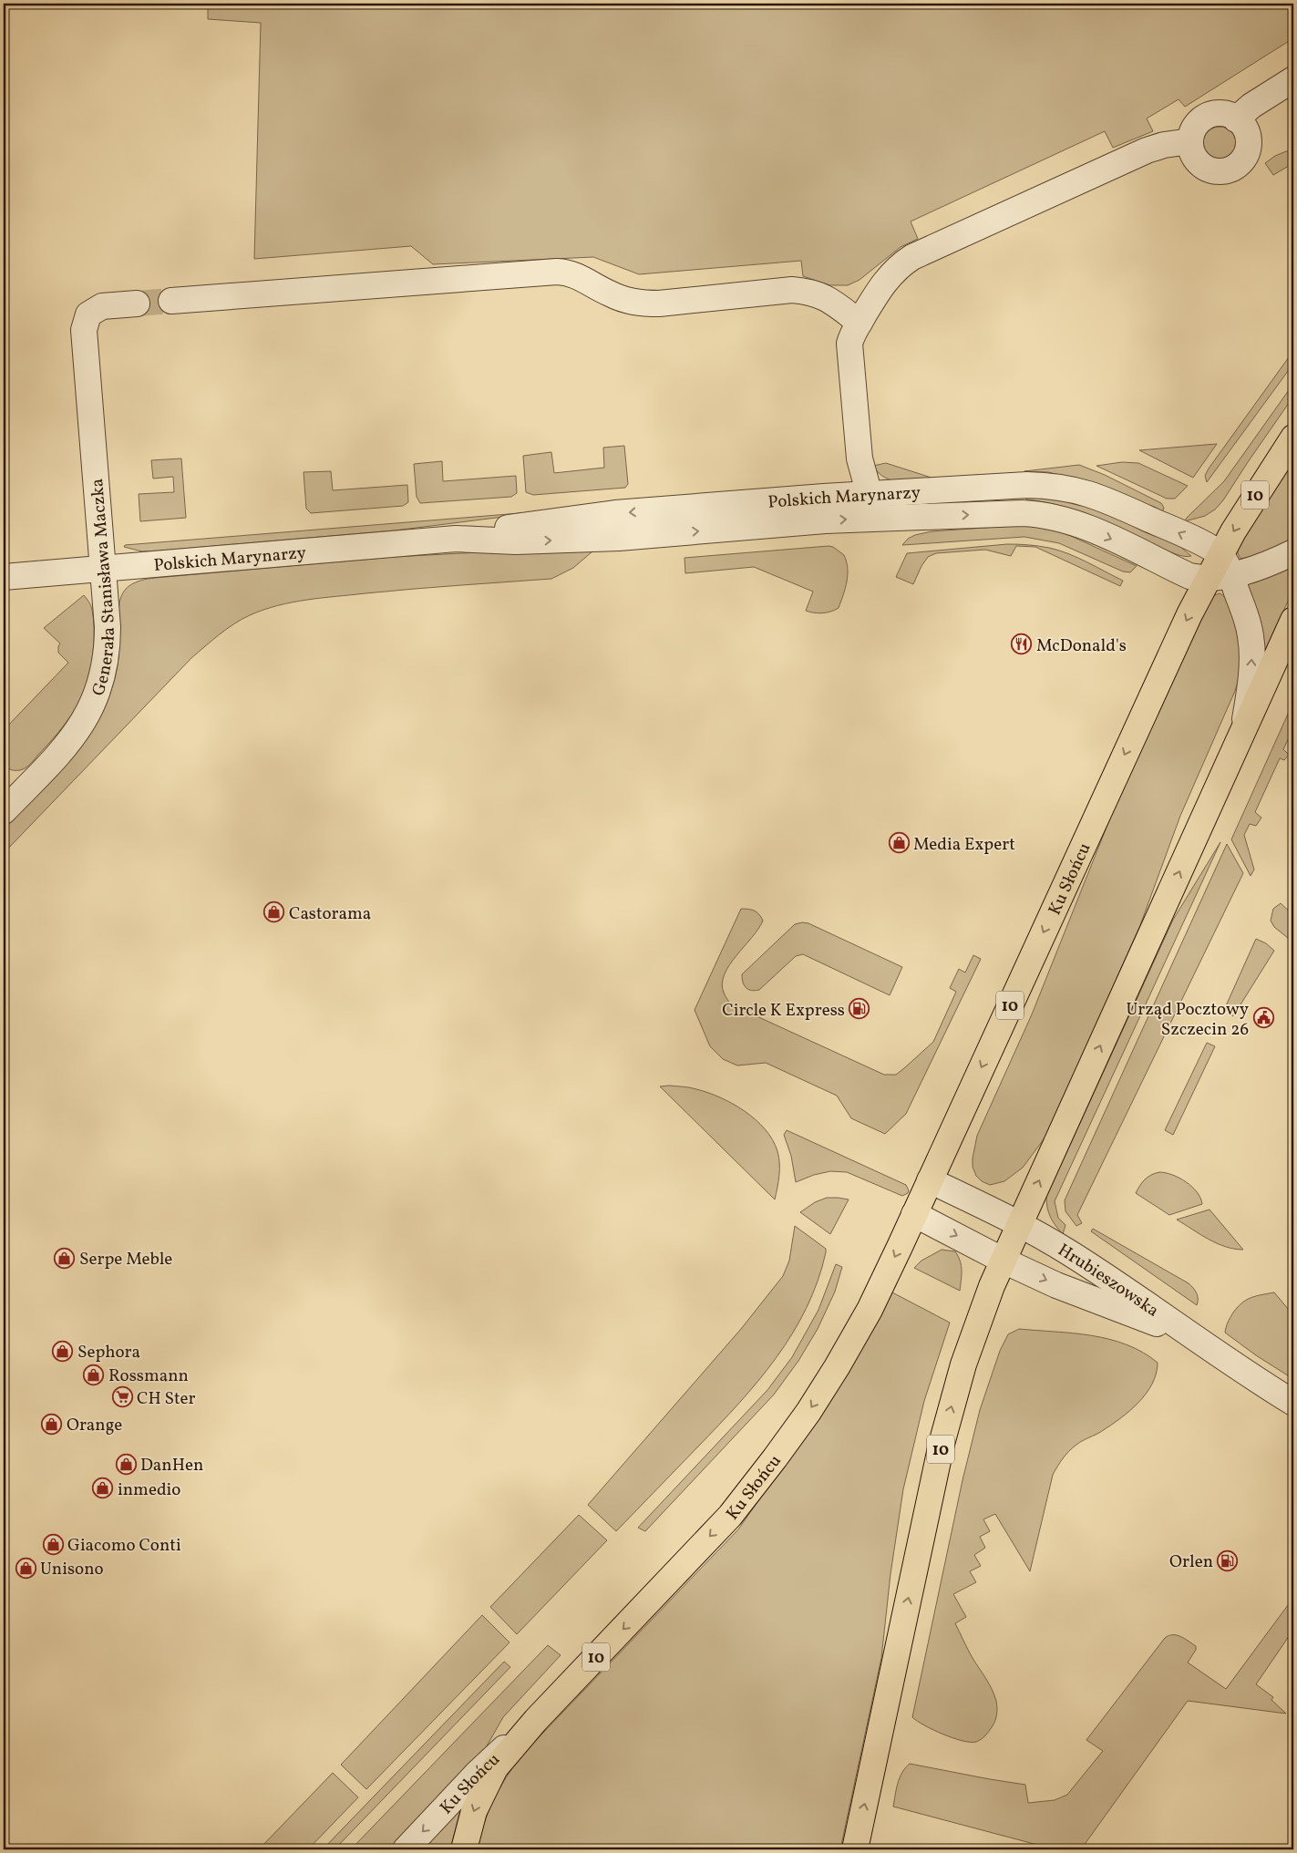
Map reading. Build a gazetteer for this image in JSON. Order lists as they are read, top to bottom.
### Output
{
  "streets": {
    "main road": ["10", "Ku Słońcu"],
    "street": ["Polskich Marynarzy", "Generała Stanisława Maczka", "Hrubieszowska"]
  },
  "crossings": [
    ["10", "Hrubieszowska"],
    ["Polskich Marynarzy", "Generała Stanisława Maczka"],
    ["Polskich Marynarzy", "Ku Słońcu"]
  ],
  "places": {
    "restaurant": ["McDonald's"],
    "shop": [
      "Media Expert",
      "Castorama",
      "Serpe Meble",
      "Sephora",
      "Rossmann",
      "Orange",
      "DanHen",
      "inmedio",
      "Giacomo Conti",
      "Unisono"
    ],
    "fuel station": ["Circle K Express", "Orlen"],
    "public building": ["Urząd Pocztowy Szczecin 26"],
    "supermarket": ["CH Ster"]
  }
}
